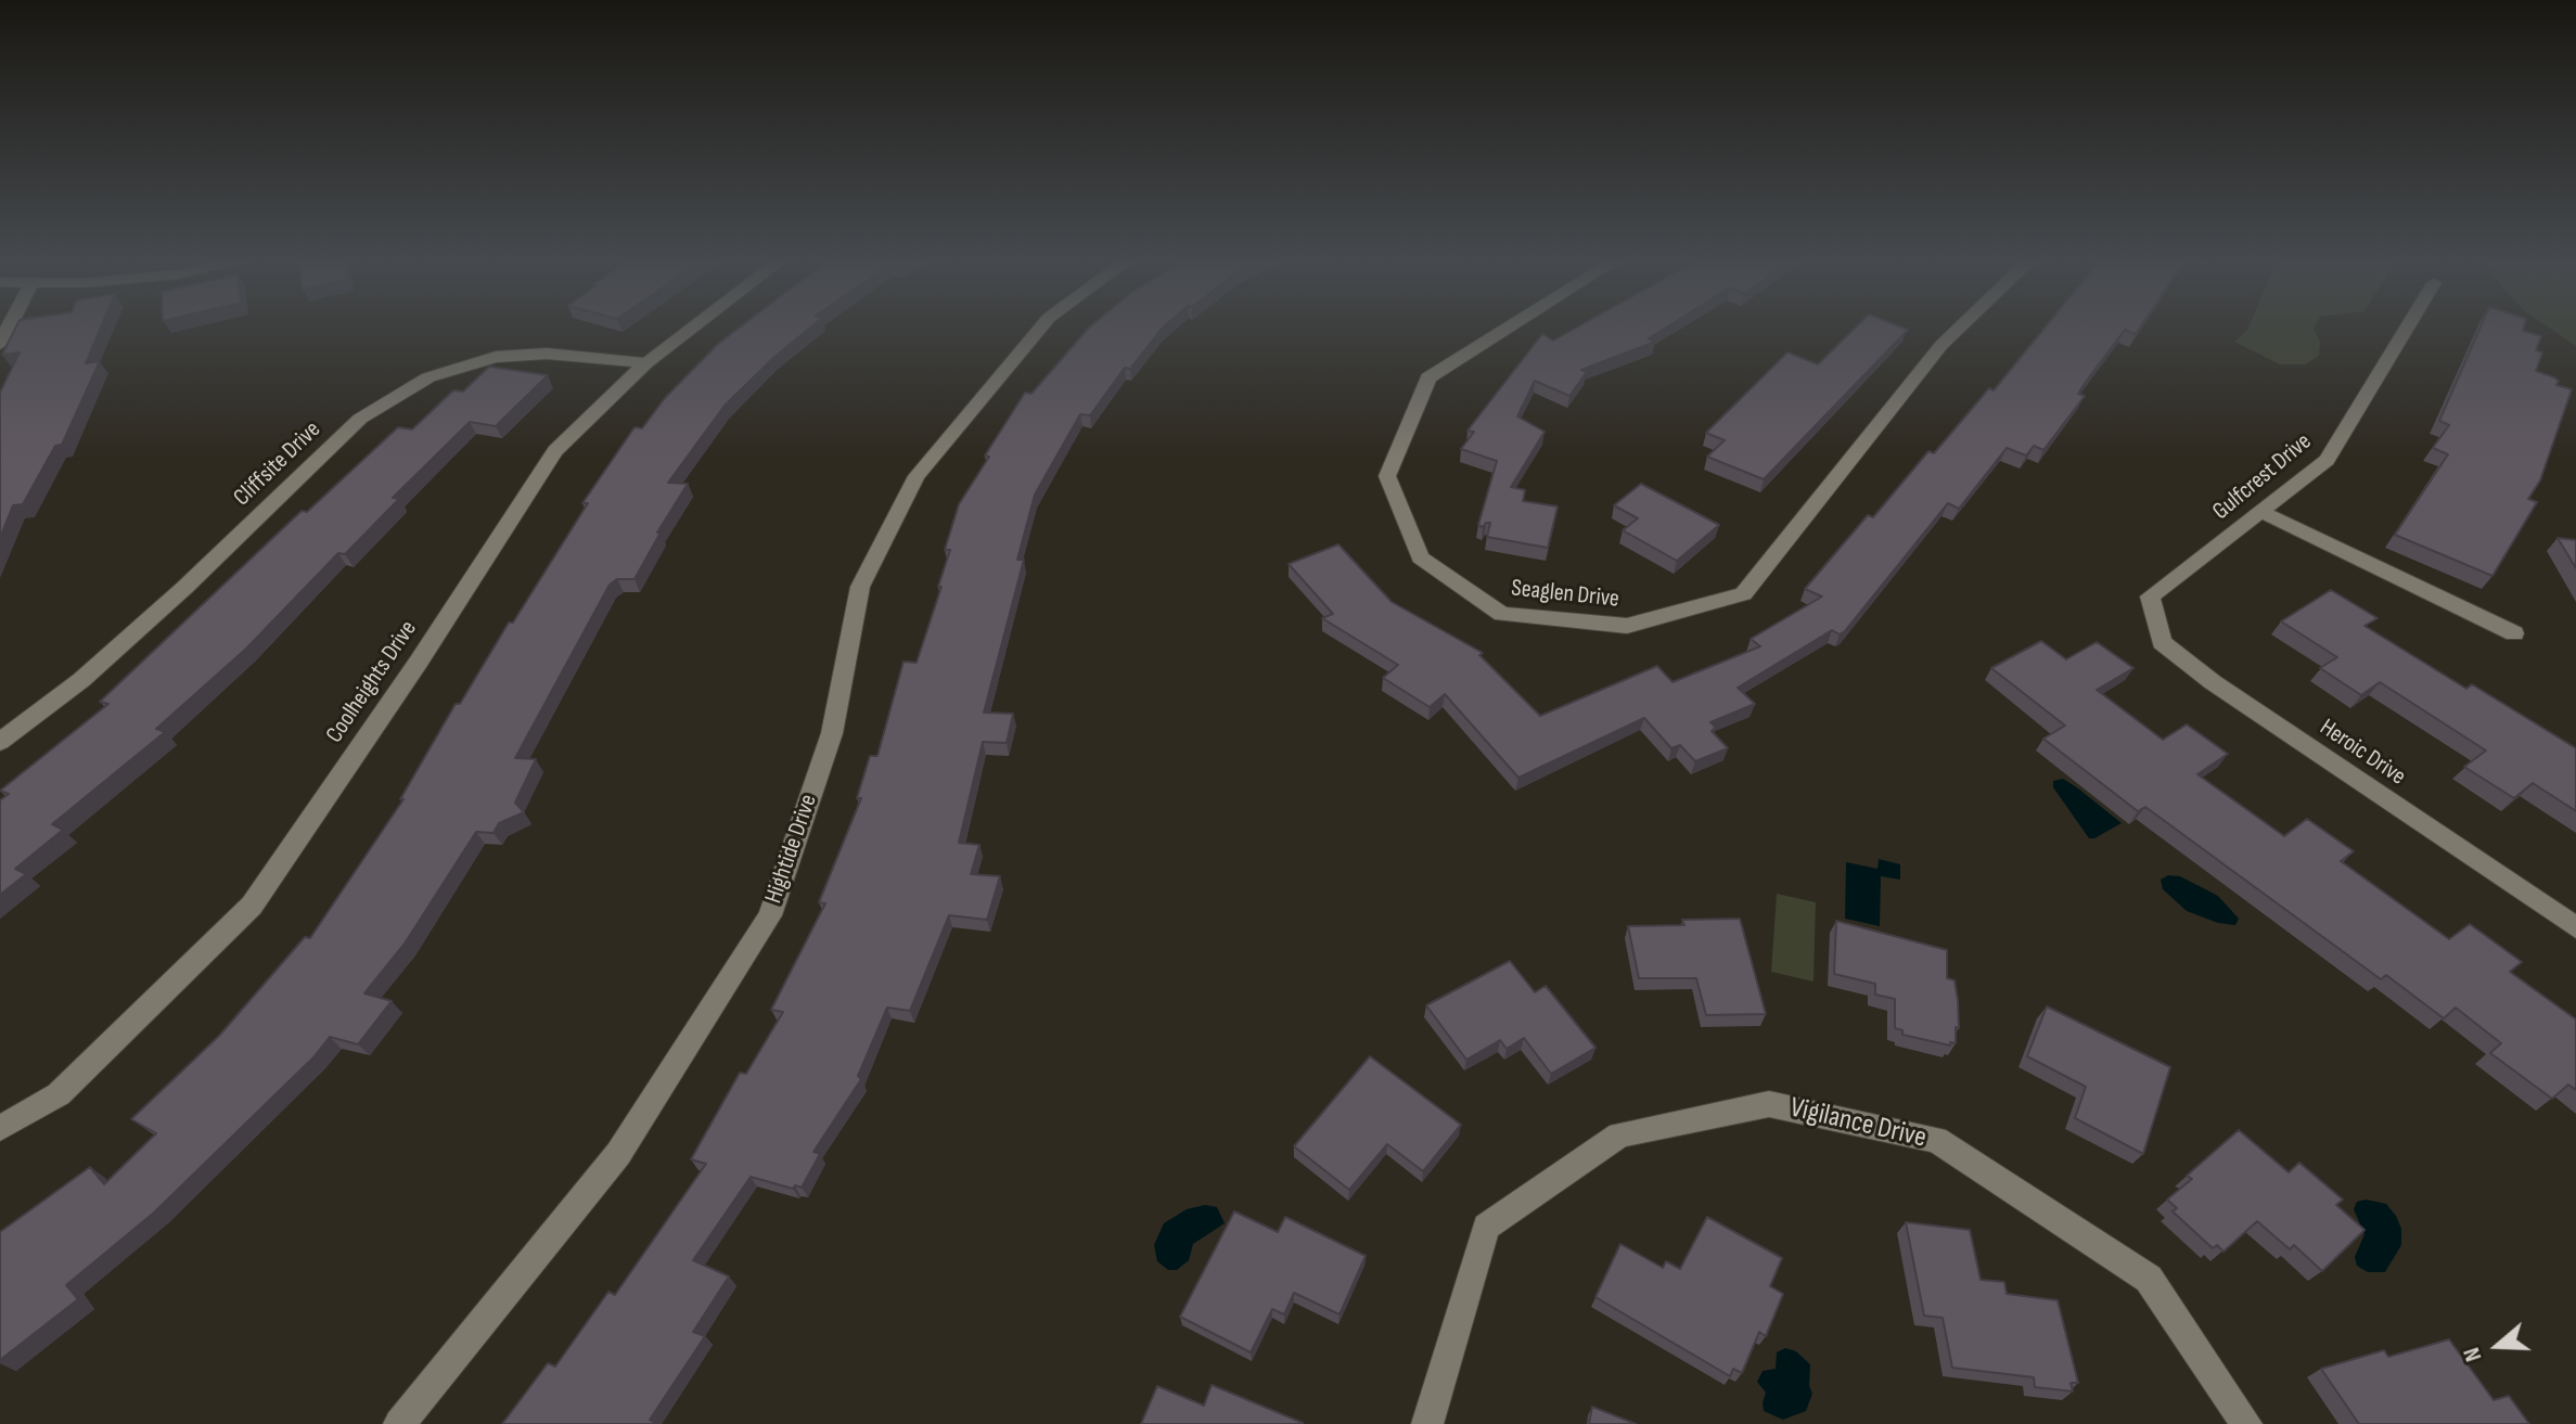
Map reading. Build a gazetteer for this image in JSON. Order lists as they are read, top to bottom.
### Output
{
  "streets": {
    "street": [
      "Cliffsite Drive",
      "Gulfcrest Drive",
      "Seaglen Drive",
      "Coolheights Drive",
      "Heroic Drive",
      "Hightide Drive",
      "Vigilance Drive"
    ]
  },
  "crossings": [
    ["Cliffsite Drive", "Coolheights Drive"],
    ["Gulfcrest Drive", "Heroic Drive"]
  ],
  "north": "left"
}
